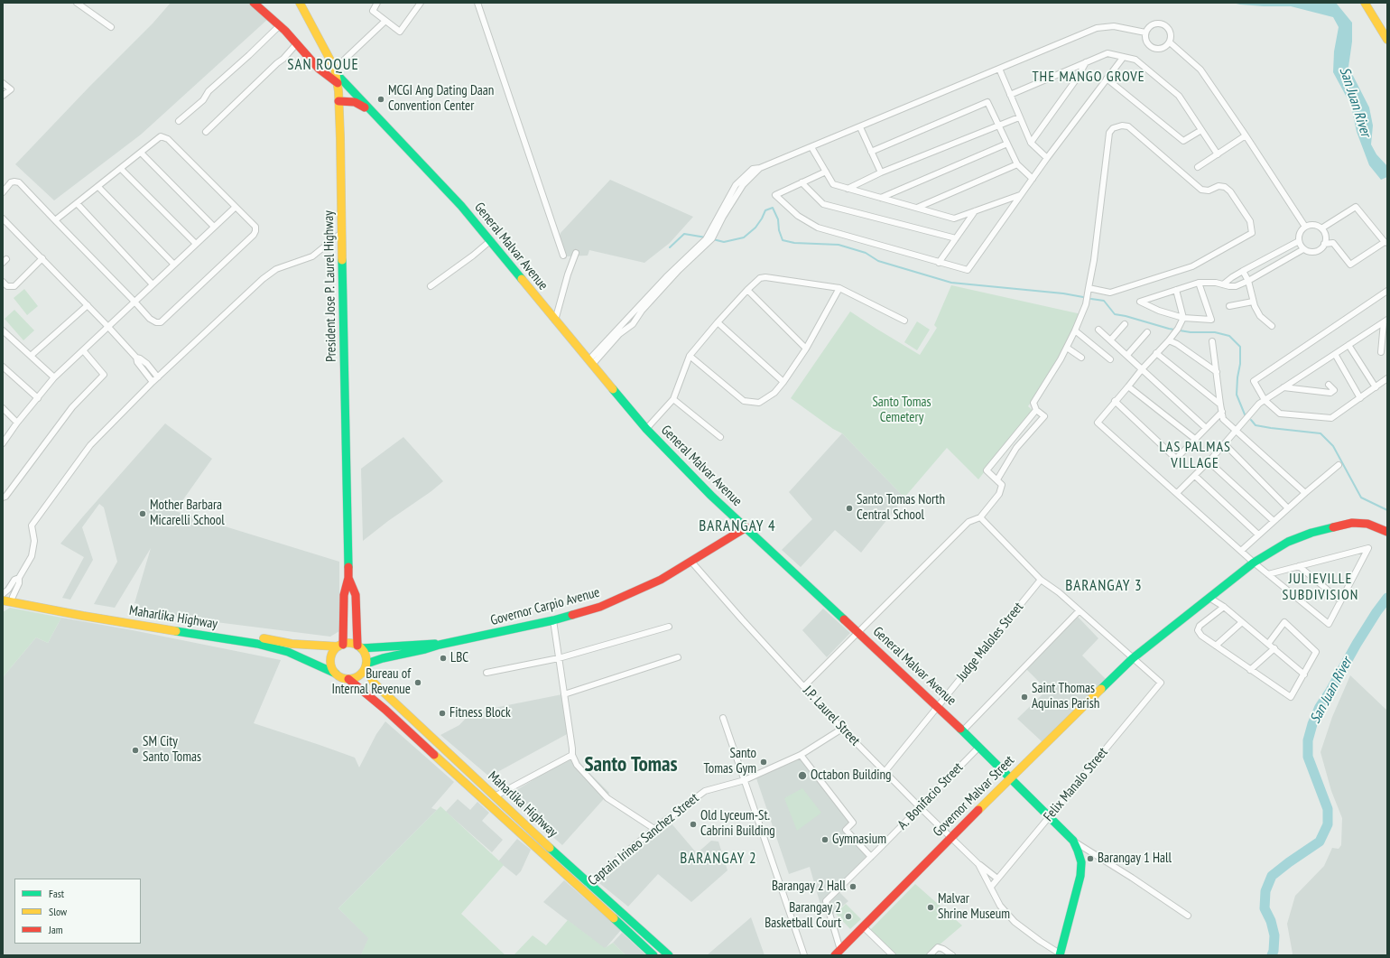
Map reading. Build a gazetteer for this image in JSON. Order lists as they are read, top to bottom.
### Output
{
  "streets": {
    "main road": [
      "General Malvar Avenue",
      "President Jose P. Laurel Highway",
      "Governor Carpio Avenue",
      "Maharlika Highway",
      "Governor Malvar Street"
    ],
    "street": [
      "Judge Maloles Street",
      "J.P. Laurel Street",
      "Felix Manalo Street",
      "A. Bonifacio Street",
      "Captain Irineo Sanchez Street"
    ]
  },
  "crossings": [
    ["General Malvar Avenue", "President Jose P. Laurel Highway"],
    ["General Malvar Avenue", "Governor Carpio Avenue"],
    ["General Malvar Avenue", "Judge Maloles Street"],
    ["General Malvar Avenue", "J.P. Laurel Street"],
    ["General Malvar Avenue", "Felix Manalo Street"],
    ["General Malvar Avenue", "A. Bonifacio Street"],
    ["General Malvar Avenue", "Governor Malvar Street"],
    ["President Jose P. Laurel Highway", "Governor Carpio Avenue"],
    ["President Jose P. Laurel Highway", "Maharlika Highway"],
    ["Governor Carpio Avenue", "Maharlika Highway"],
    ["Governor Carpio Avenue", "J.P. Laurel Street"],
    ["Maharlika Highway", "Captain Irineo Sanchez Street"],
    ["Judge Maloles Street", "J.P. Laurel Street"],
    ["J.P. Laurel Street", "Felix Manalo Street"],
    ["J.P. Laurel Street", "A. Bonifacio Street"],
    ["J.P. Laurel Street", "Governor Malvar Street"],
    ["J.P. Laurel Street", "Captain Irineo Sanchez Street"],
    ["Felix Manalo Street", "Governor Malvar Street"],
    ["A. Bonifacio Street", "Governor Malvar Street"]
  ],
  "districts": [
    "SAN ROQUE",
    "THE MANGO GROVE",
    "LAS PALMAS VILLAGE",
    "BARANGAY 4",
    "JULIEVILLE SUBDIVISION",
    "BARANGAY 3",
    "Santo Tomas",
    "BARANGAY 2"
  ],
  "water": ["San Juan River"],
  "parks": ["Santo Tomas Cemetery"],
  "places": [
    "MCGI Ang Dating Daan Convention Center",
    "Santo Tomas North Central School",
    "Mother Barbara Micarelli School",
    "LBC",
    "Bureau of Internal Revenue",
    "Saint Thomas Aquinas Parish",
    "Fitness Block",
    "SM City Santo Tomas",
    "Santo Tomas Gym",
    "Octabon Building",
    "Old Lyceum-St. Cabrini Building",
    "Gymnasium",
    "Barangay 1 Hall",
    "Barangay 2 Hall",
    "Malvar Shrine Museum",
    "Barangay 2 Basketball Court"
  ],
  "legend": ["Fast", "Slow", "Jam"]
}
